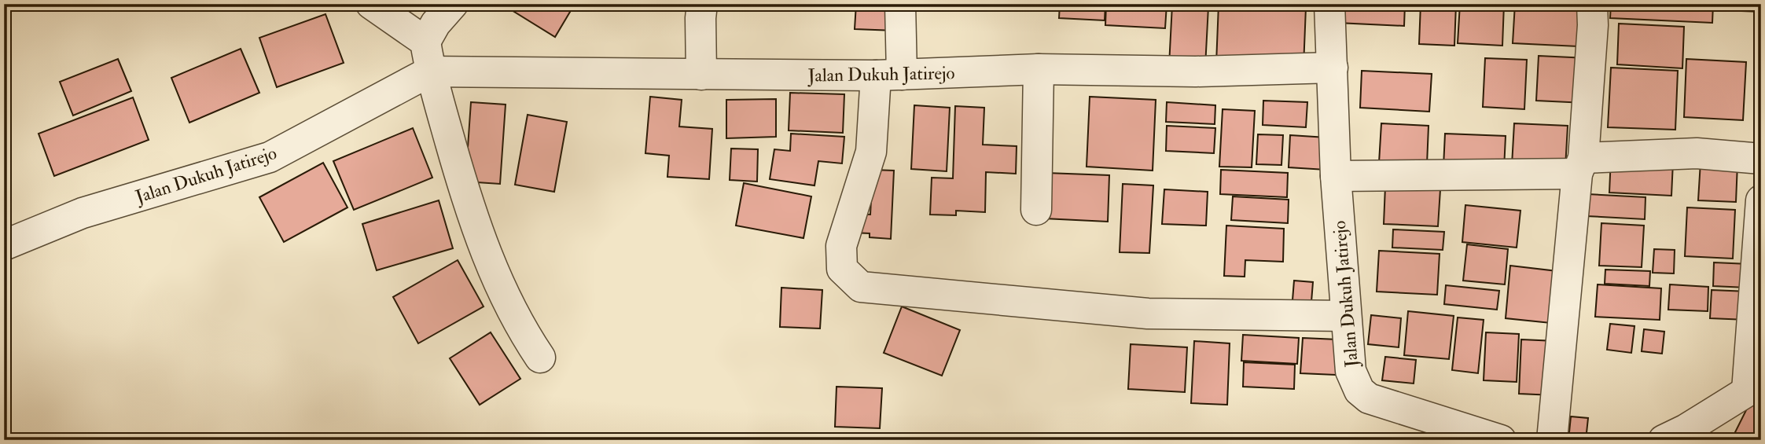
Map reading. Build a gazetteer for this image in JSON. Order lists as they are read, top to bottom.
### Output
{
  "streets": {
    "street": ["Jalan Dukuh Jatirejo"]
  }
}
